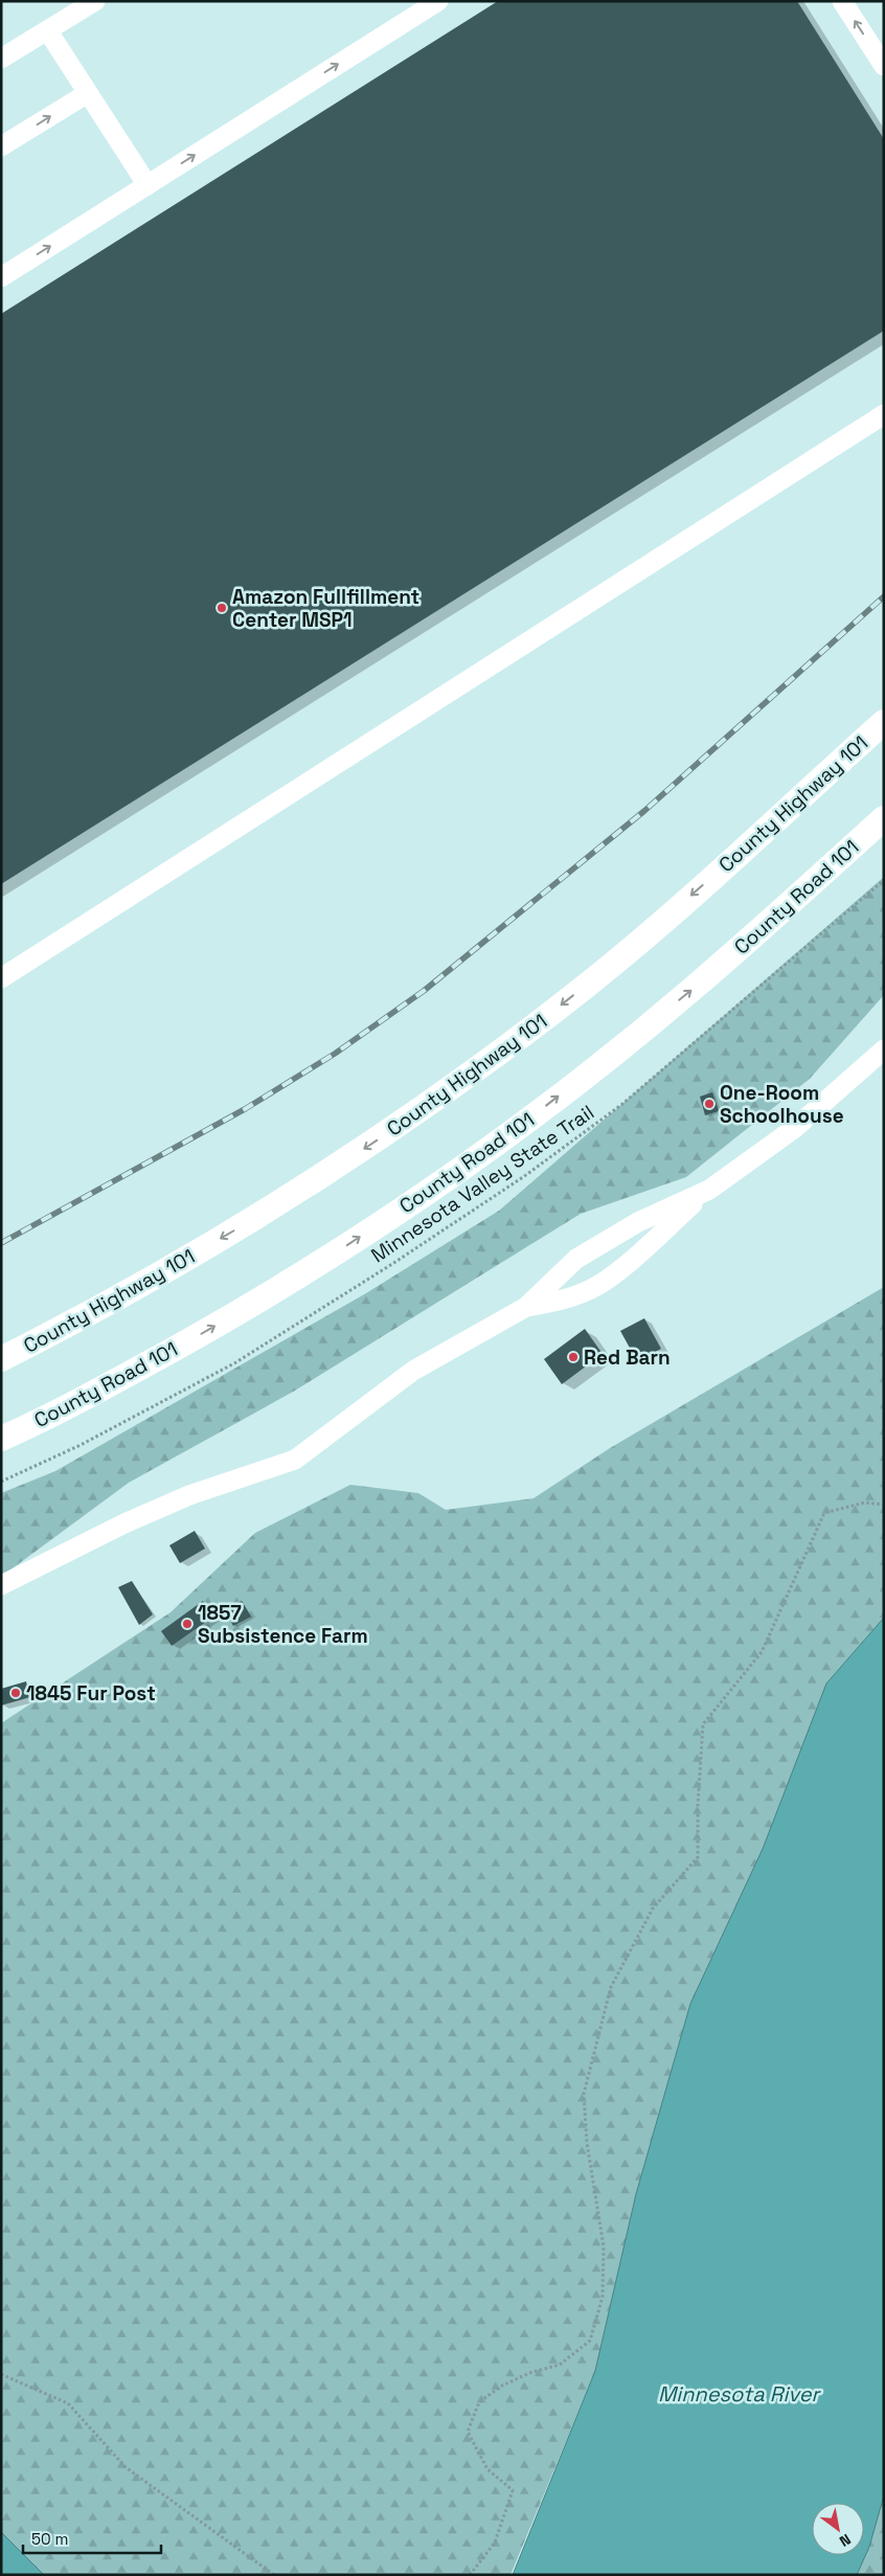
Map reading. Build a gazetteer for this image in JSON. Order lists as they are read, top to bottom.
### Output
{
  "streets": {
    "main road": ["County Highway 101", "County Road 101"],
    "path": ["Minnesota Valley State Trail"]
  },
  "one_way": ["County Highway 101", "County Road 101"],
  "water": ["Minnesota River"],
  "places": [
    "Amazon Fullfillment Center MSP1",
    "One-Room Schoolhouse",
    "Red Barn",
    "1857 Subsistence Farm",
    "1845 Fur Post"
  ],
  "scale_bar": "50 m",
  "north": "bottom right"
}
